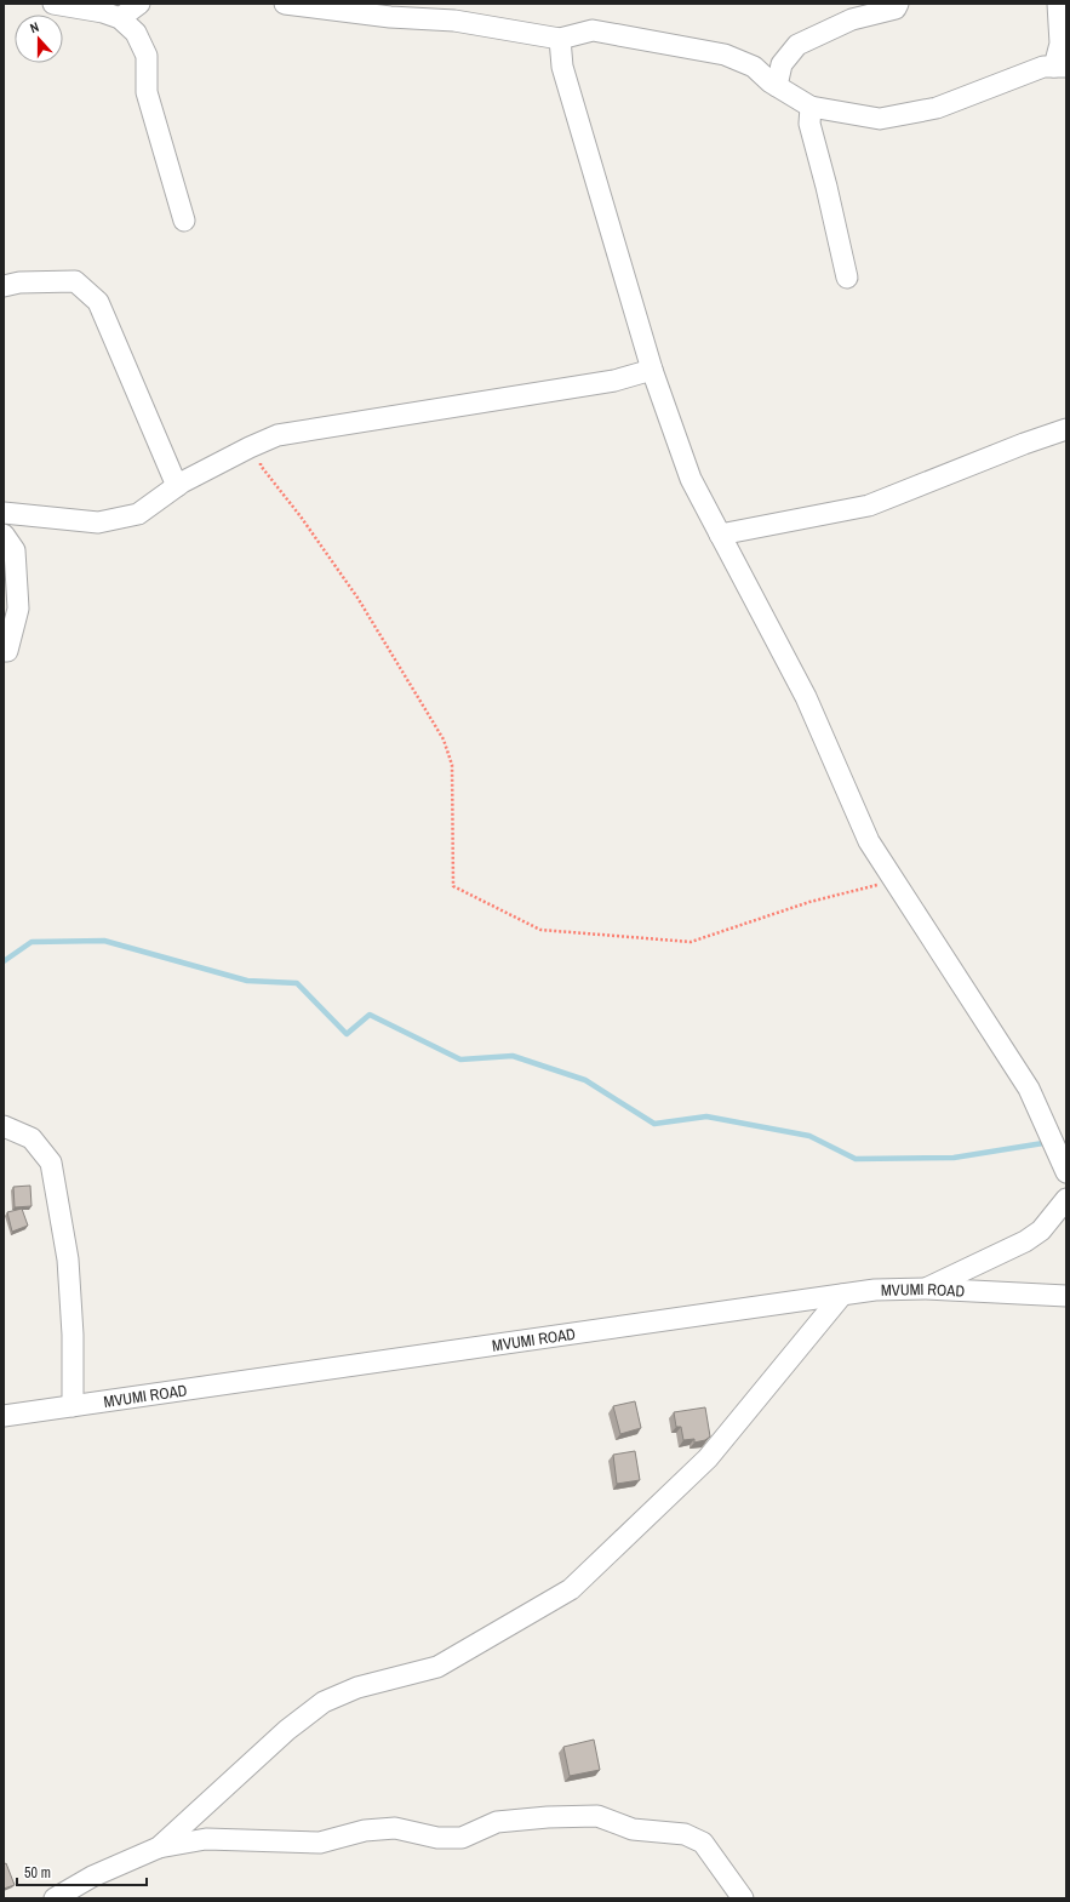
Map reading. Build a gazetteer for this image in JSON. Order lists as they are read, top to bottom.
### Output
{
  "streets": {
    "street": ["MVUMI ROAD"]
  },
  "scale_bar": "50 m",
  "north": "top"
}
